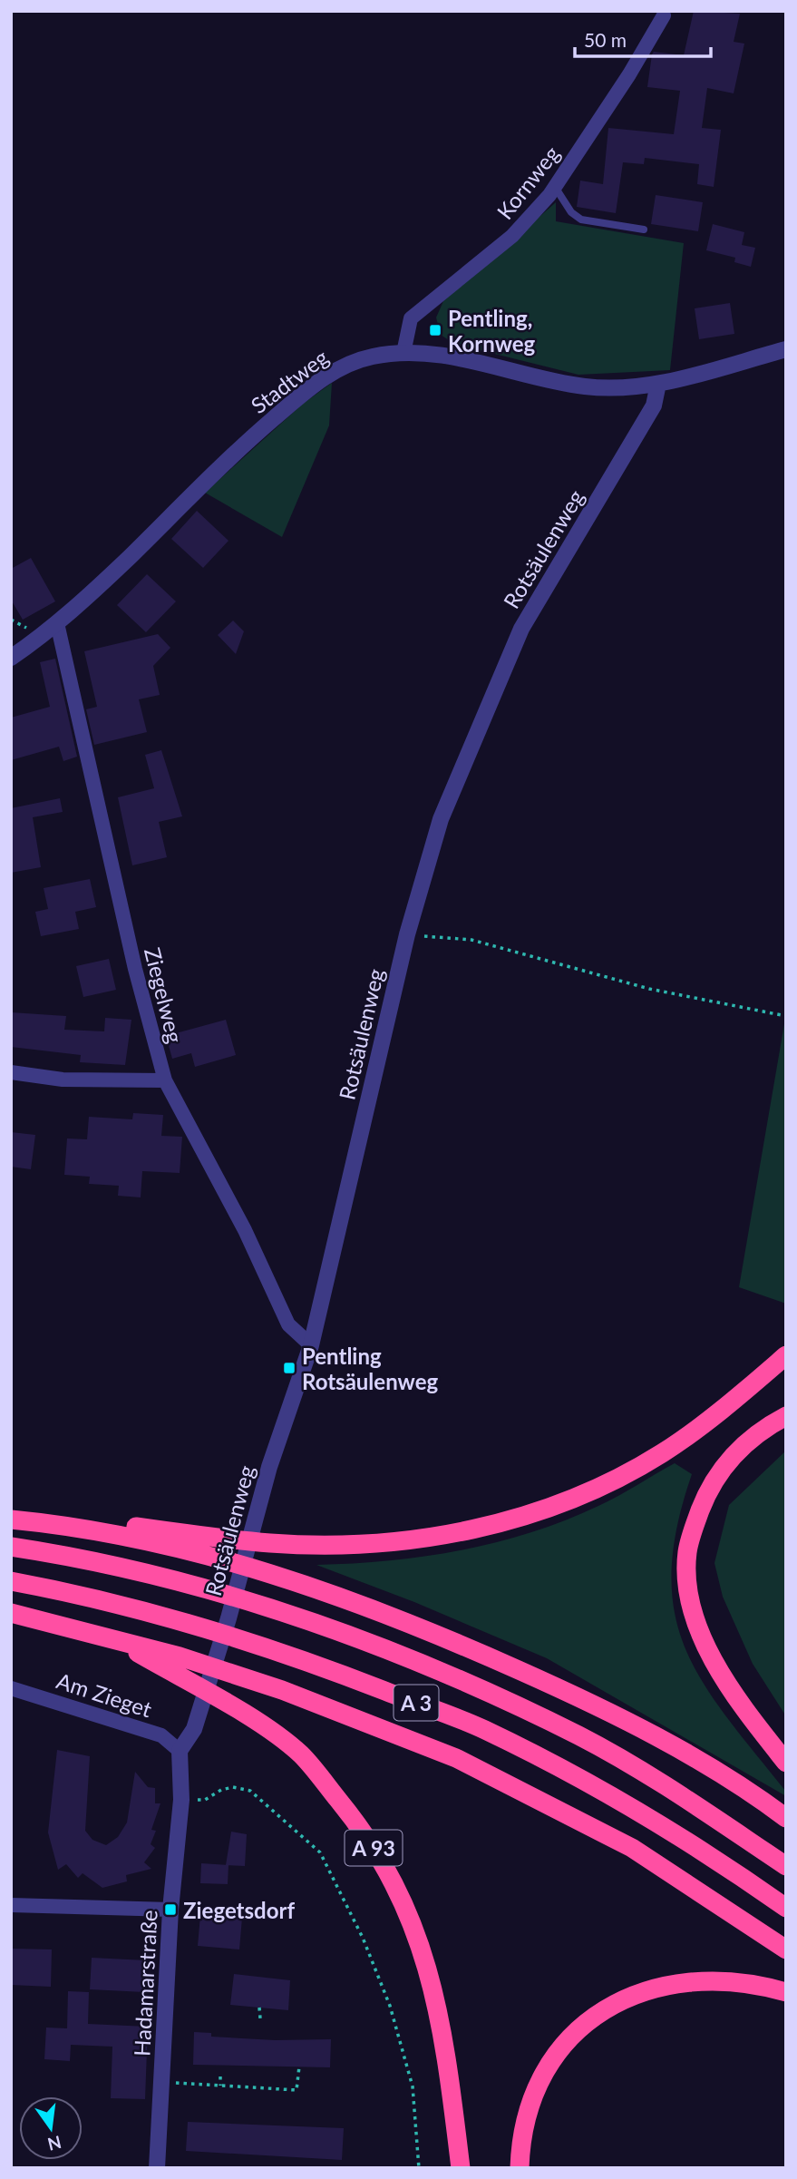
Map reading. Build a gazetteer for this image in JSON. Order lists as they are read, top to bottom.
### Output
{
  "streets": {
    "highway": ["A 3", "A 93"],
    "street": [
      "Kornweg",
      "Stadtweg",
      "Rotsäulenweg",
      "Ziegelweg",
      "Am Zieget",
      "Hadamarstraße"
    ]
  },
  "crossings": [
    ["Kornweg", "Stadtweg"],
    ["Stadtweg", "Rotsäulenweg"],
    ["Stadtweg", "Ziegelweg"],
    ["Rotsäulenweg", "Ziegelweg"],
    ["Rotsäulenweg", "Am Zieget"],
    ["Rotsäulenweg", "Hadamarstraße"],
    ["Am Zieget", "Hadamarstraße"]
  ],
  "places": {
    "transit": ["Pentling, Kornweg", "Pentling Rotsäulenweg", "Ziegetsdorf"]
  },
  "scale_bar": "50 m",
  "north": "bottom"
}
